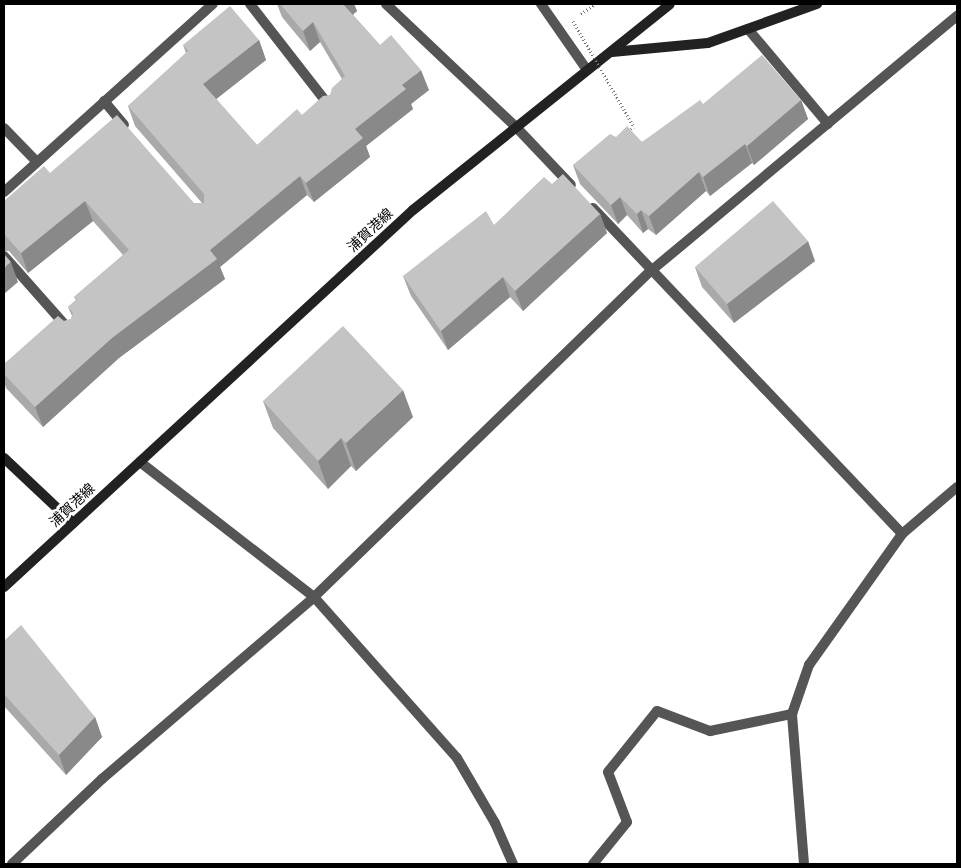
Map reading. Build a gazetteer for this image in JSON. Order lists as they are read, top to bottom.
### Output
{
  "streets": {
    "main road": ["浦賀港線"]
  }
}
